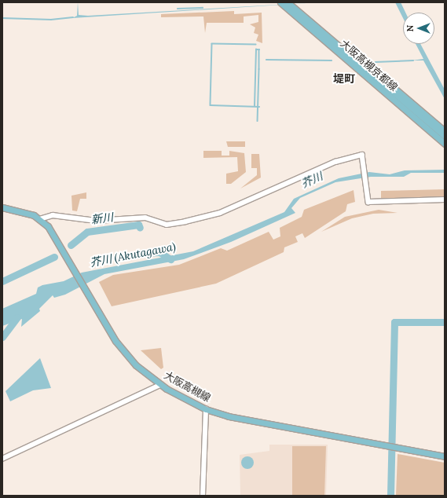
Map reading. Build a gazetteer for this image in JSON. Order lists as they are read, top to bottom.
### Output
{
  "streets": {
    "main road": ["大阪高槻京都線", "大阪高槻線"]
  },
  "districts": ["堤町"],
  "water": ["芥川", "新川", "芥川 (Akutagawa)"],
  "north": "left"
}
